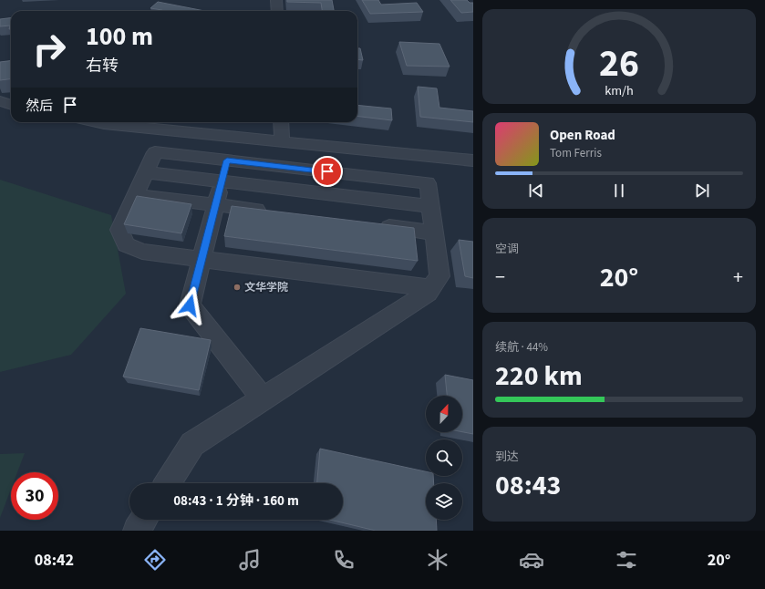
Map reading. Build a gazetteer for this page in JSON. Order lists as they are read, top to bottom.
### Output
{
  "places": ["文华学院"],
  "north": "top",
  "page": {
    "turn": ["100 m", "右转"],
    "then": "然后",
    "song": ["Open Road", "Tom Ferris"],
    "tile": [
      "空调",
      ["续航 · 44%", "220 km"],
      ["到达", "08:43"]
    ],
    "heat": ["−", "20°", "+"],
    "limit": "30",
    "trip": "08:43 · 1 分钟 · 160 m",
    "tabs": ["08:42", "20°"],
    "gauge": ["26", "km/h"]
  }
}
